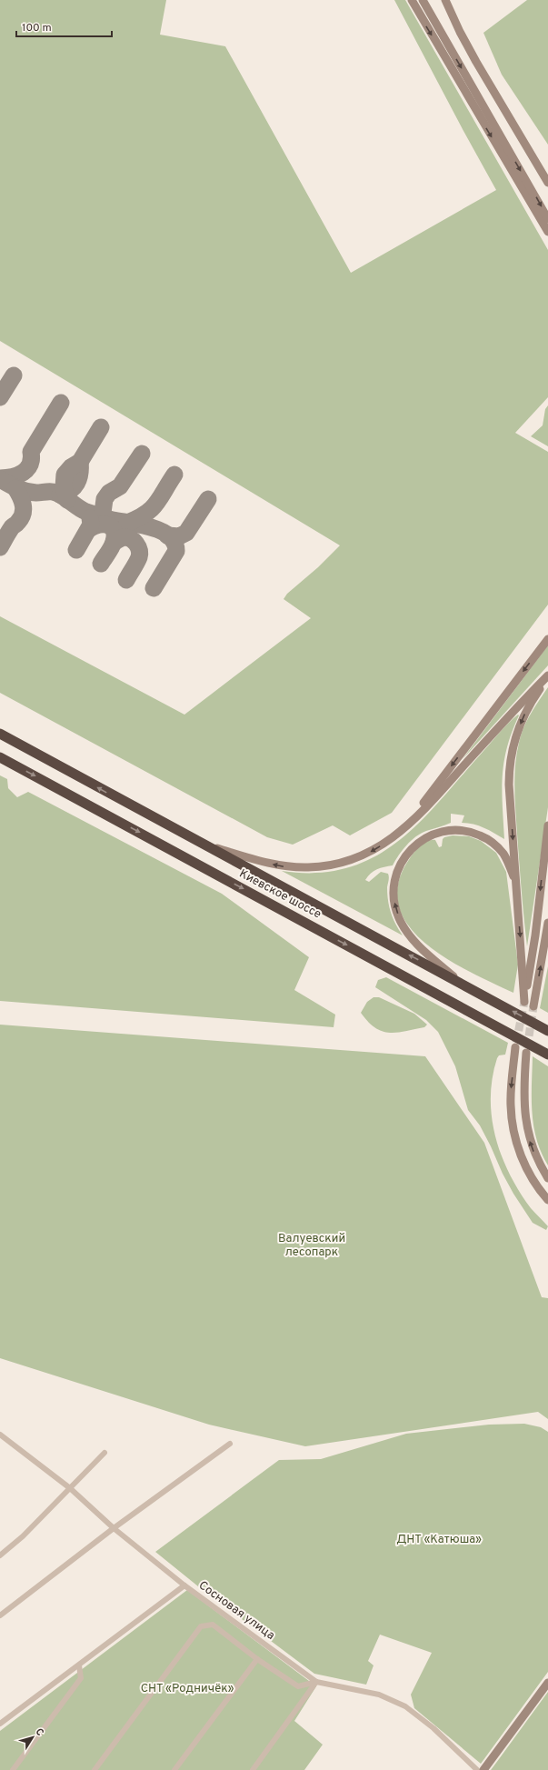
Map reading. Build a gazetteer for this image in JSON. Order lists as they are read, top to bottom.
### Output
{
  "streets": {
    "highway": ["Киевское шоссе"],
    "street": ["Сосновая улица"]
  },
  "parks": ["Валуевский лесопарк", "ДНТ «Катюша»", "СНТ «Родничёк»"],
  "scale_bar": "100 m",
  "north": "top right"
}
